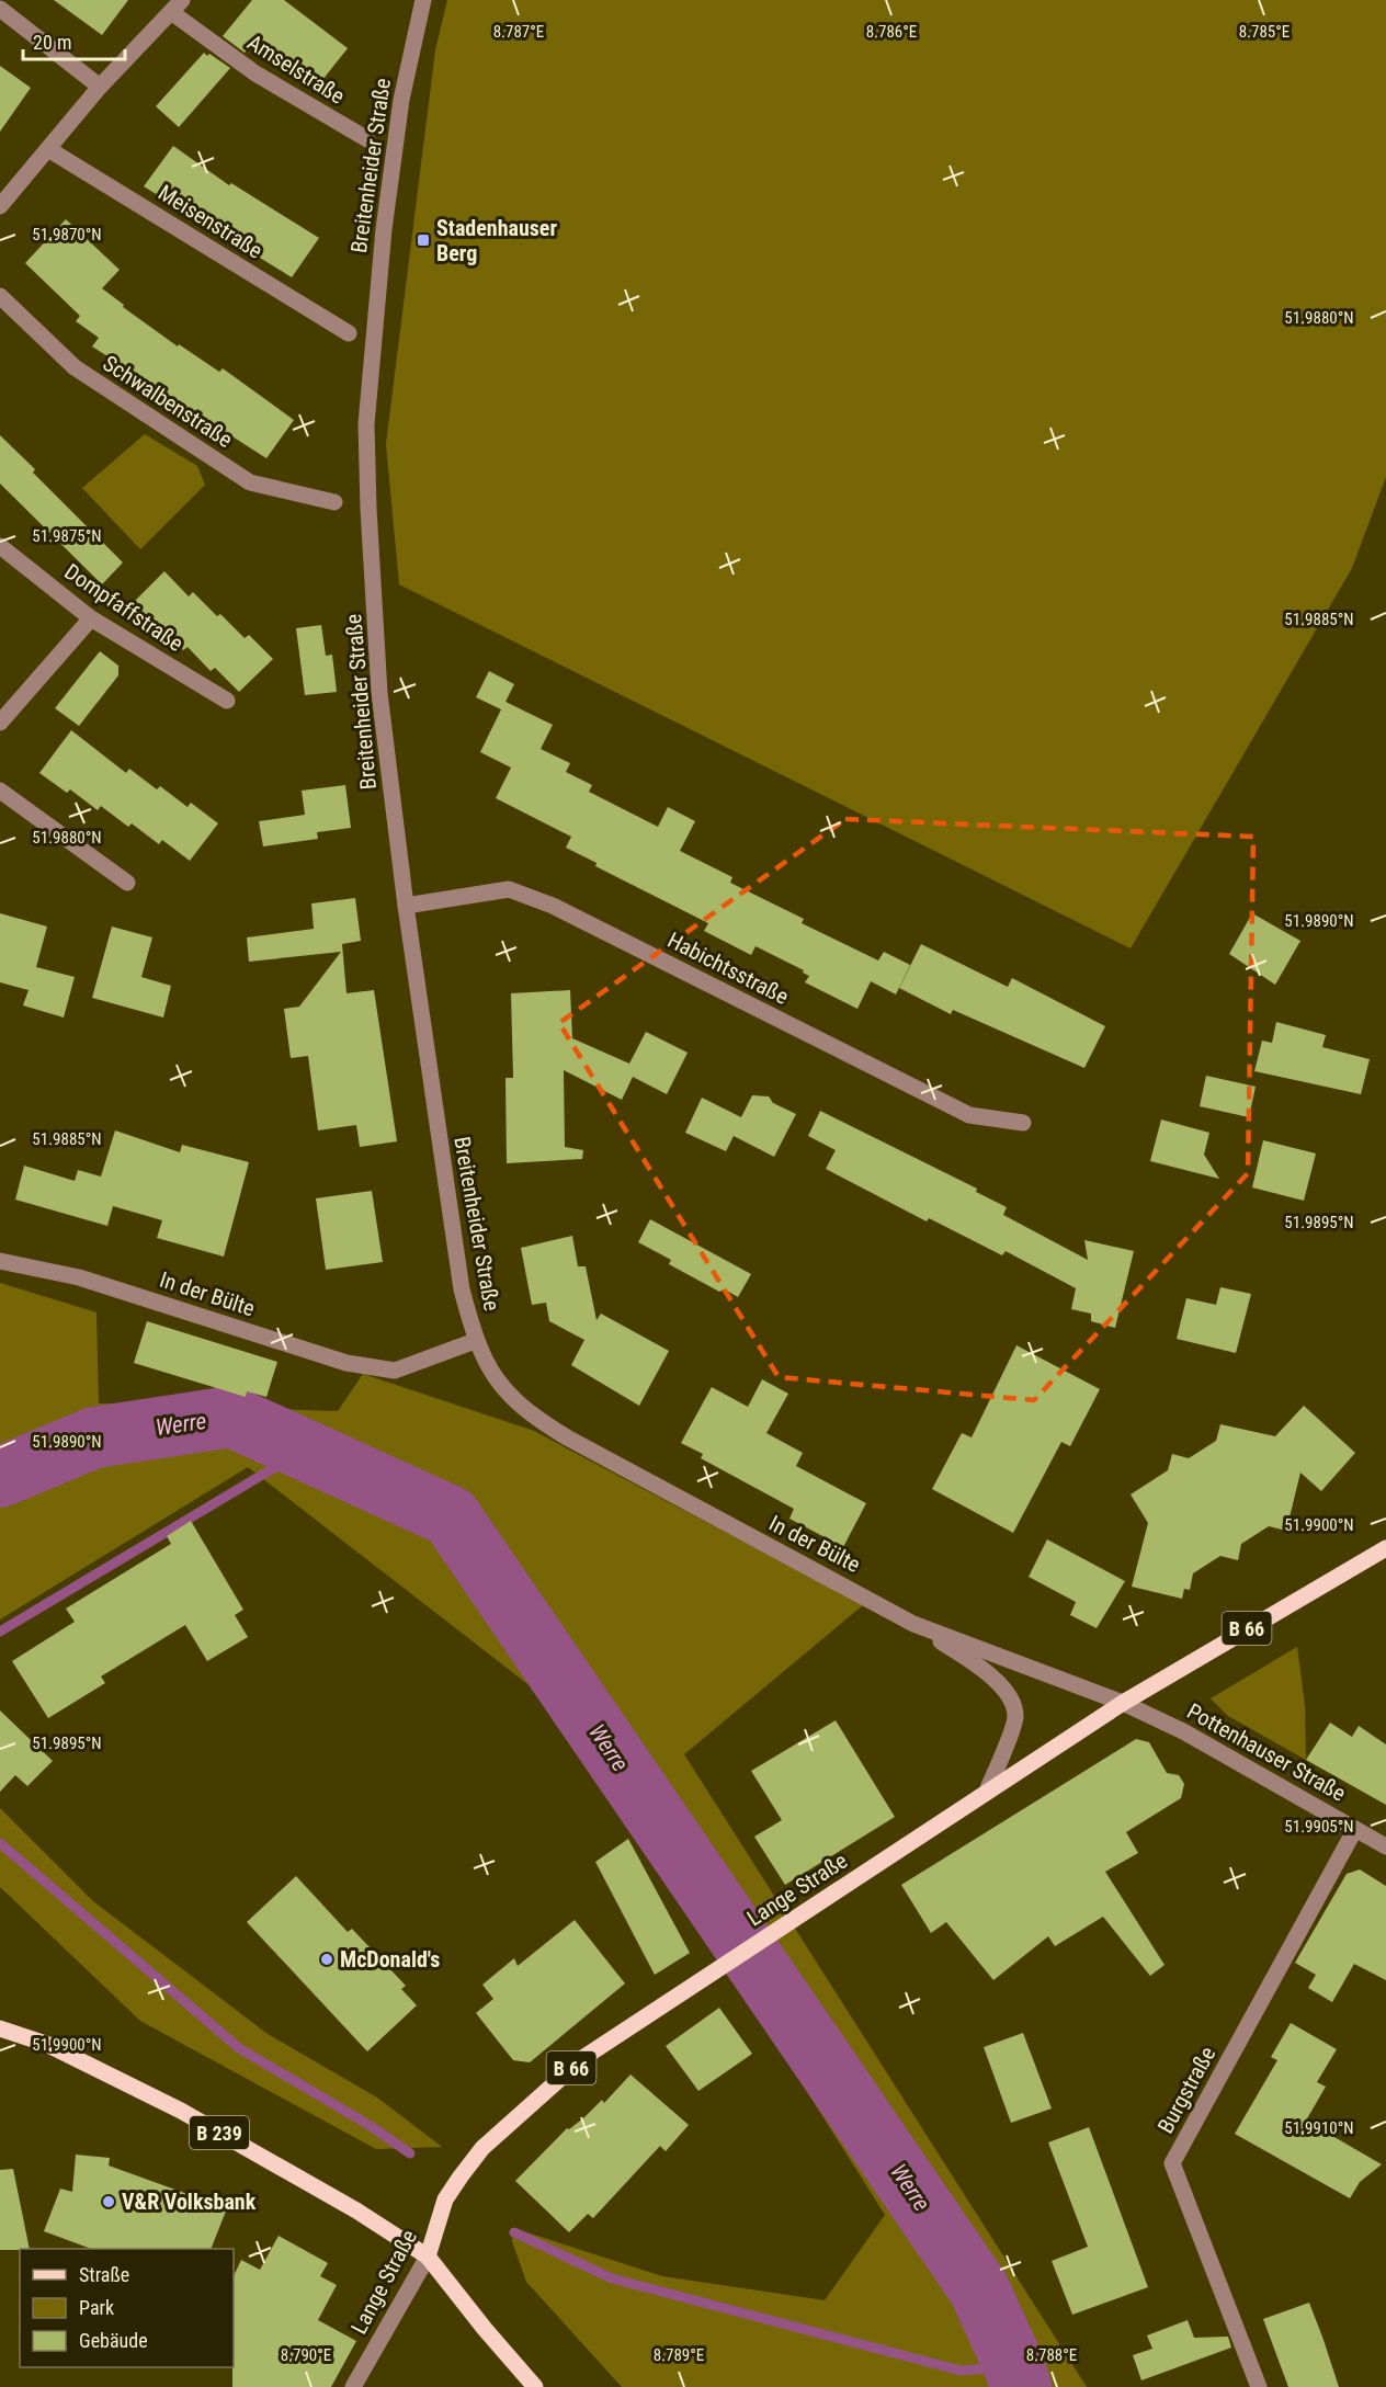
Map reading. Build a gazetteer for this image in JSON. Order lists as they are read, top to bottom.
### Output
{
  "streets": {
    "main road": ["B 66", "Lange Straße", "B 239"],
    "street": [
      "Amselstraße",
      "Breitenheider Straße",
      "Meisenstraße",
      "Schwalbenstraße",
      "Dompfaffstraße",
      "Habichtsstraße",
      "In der Bülte",
      "Pottenhauser Straße",
      "Burgstraße"
    ]
  },
  "crossings": [
    ["Breitenheider Straße", "Habichtsstraße"],
    ["Breitenheider Straße", "In der Bülte"],
    ["In der Bülte", "Pottenhauser Straße"],
    ["In der Bülte", "Lange Straße"],
    ["Pottenhauser Straße", "Lange Straße"],
    ["Pottenhauser Straße", "Burgstraße"],
    ["Lange Straße", "B 239"]
  ],
  "water": ["Werre"],
  "places": {
    "transit": ["Stadenhauser Berg"],
    "other": ["McDonald's", "V&R Volksbank"]
  },
  "legend": ["Straße", "Park", "Gebäude"],
  "scale_bar": "20 m",
  "coordinates": [
    "8.787°E",
    "8.786°E",
    "8.785°E",
    "51.9870°N",
    "51.9880°N",
    "51.9875°N",
    "51.9885°N",
    "51.9890°N",
    "51.9895°N",
    "51.9900°N",
    "51.9905°N",
    "51.9910°N",
    "8.790°E",
    "8.789°E",
    "8.788°E"
  ]
}
